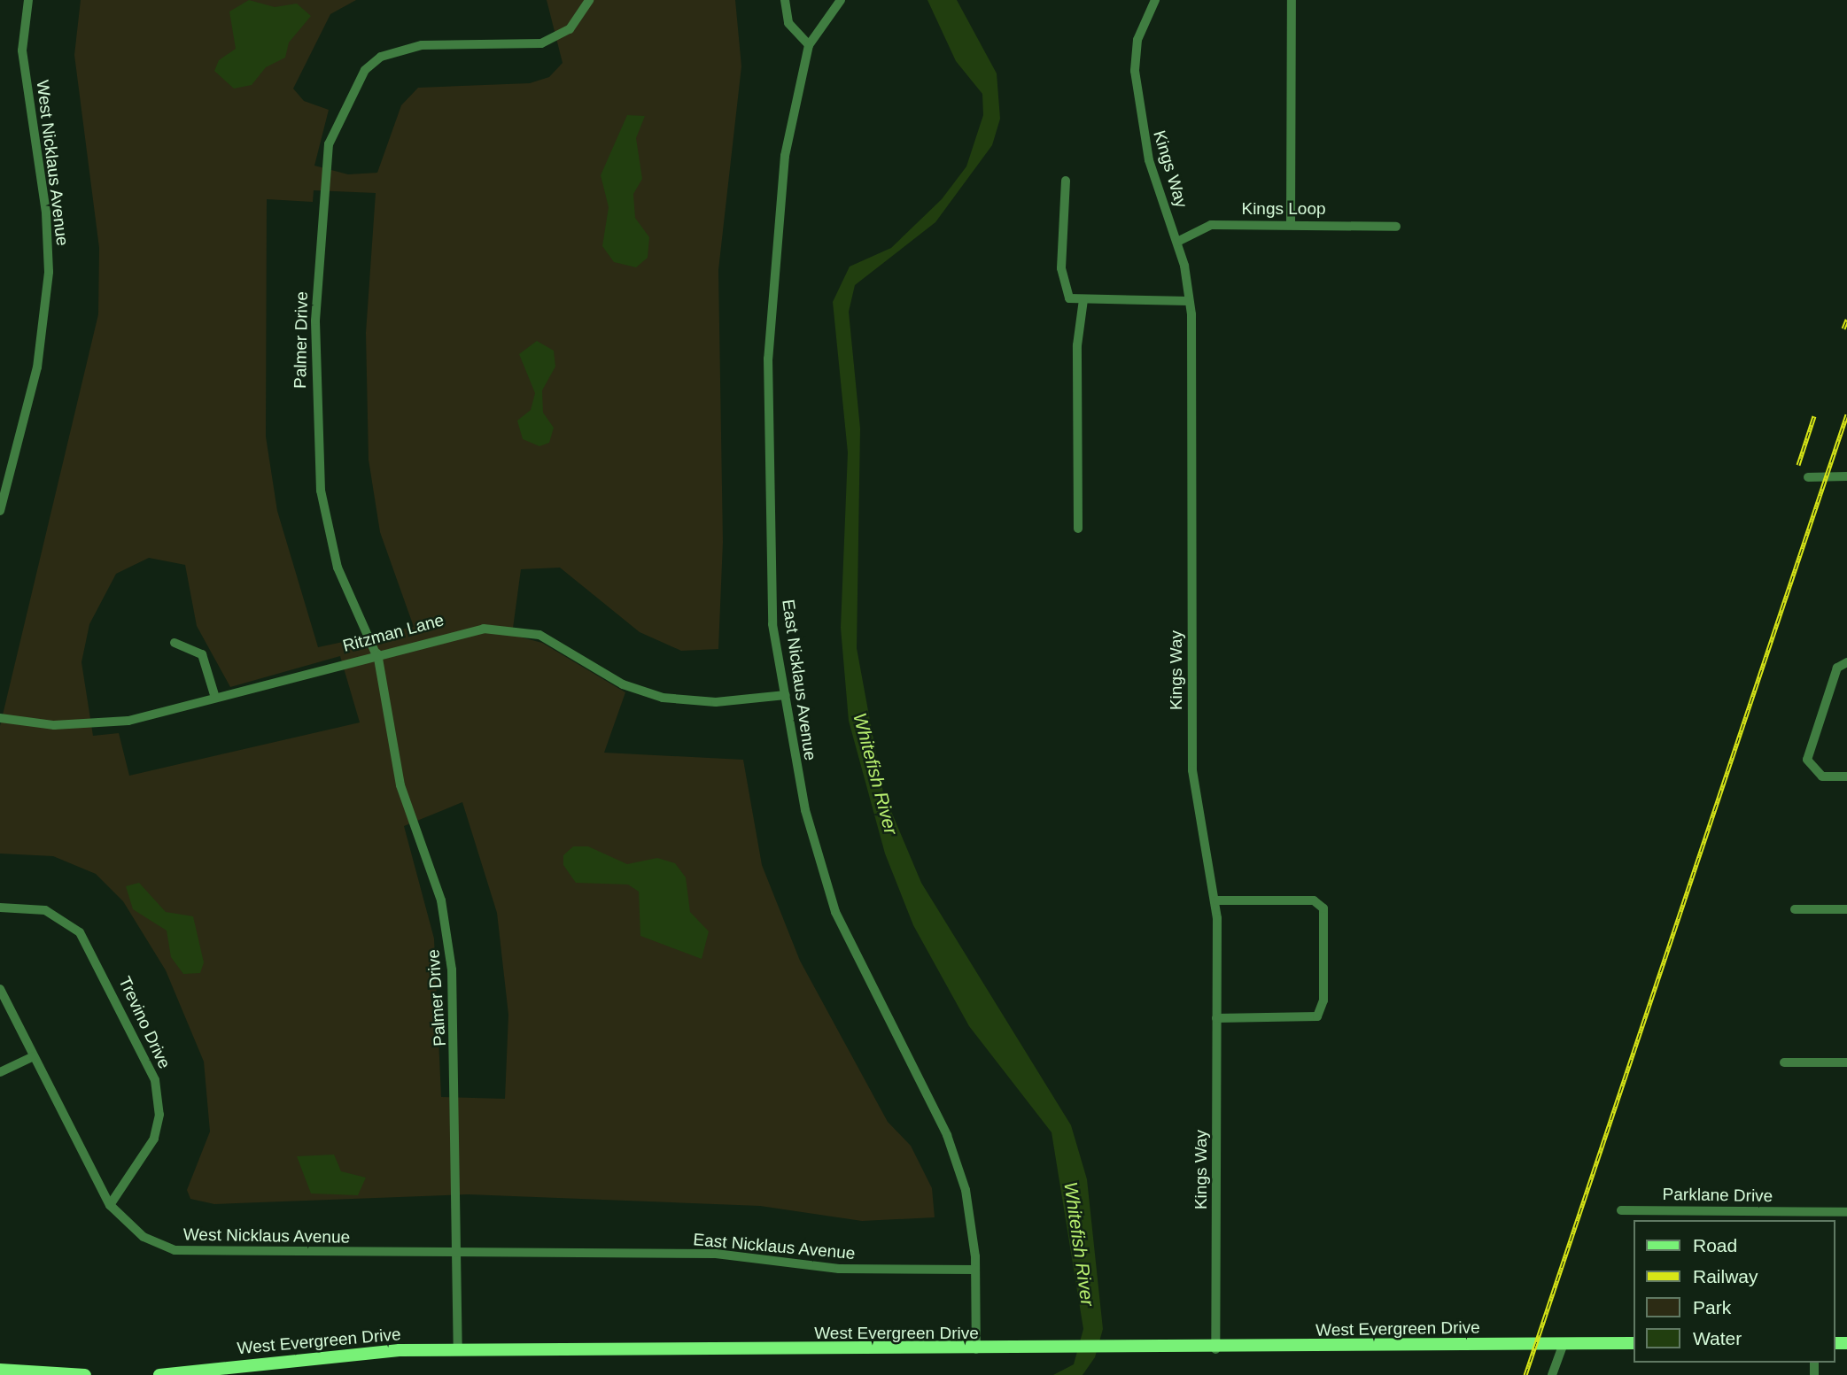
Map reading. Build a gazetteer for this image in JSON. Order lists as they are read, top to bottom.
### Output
{
  "streets": {
    "street": [
      "West Nicklaus Avenue",
      "Kings Way",
      "Kings Loop",
      "Palmer Drive",
      "Ritzman Lane",
      "East Nicklaus Avenue",
      "Trevino Drive",
      "Parklane Drive",
      "West Evergreen Drive"
    ]
  },
  "crossings": [
    ["West Nicklaus Avenue", "Palmer Drive"],
    ["West Nicklaus Avenue", "East Nicklaus Avenue"],
    ["West Nicklaus Avenue", "Trevino Drive"],
    ["Kings Way", "Kings Loop"],
    ["Kings Way", "West Evergreen Drive"],
    ["Palmer Drive", "Ritzman Lane"],
    ["Palmer Drive", "East Nicklaus Avenue"],
    ["Palmer Drive", "West Evergreen Drive"],
    ["Ritzman Lane", "East Nicklaus Avenue"],
    ["East Nicklaus Avenue", "West Evergreen Drive"]
  ],
  "water": ["Whitefish River"],
  "legend": [
    "Road",
    "Railway",
    "Park",
    "Water"
  ]
}
